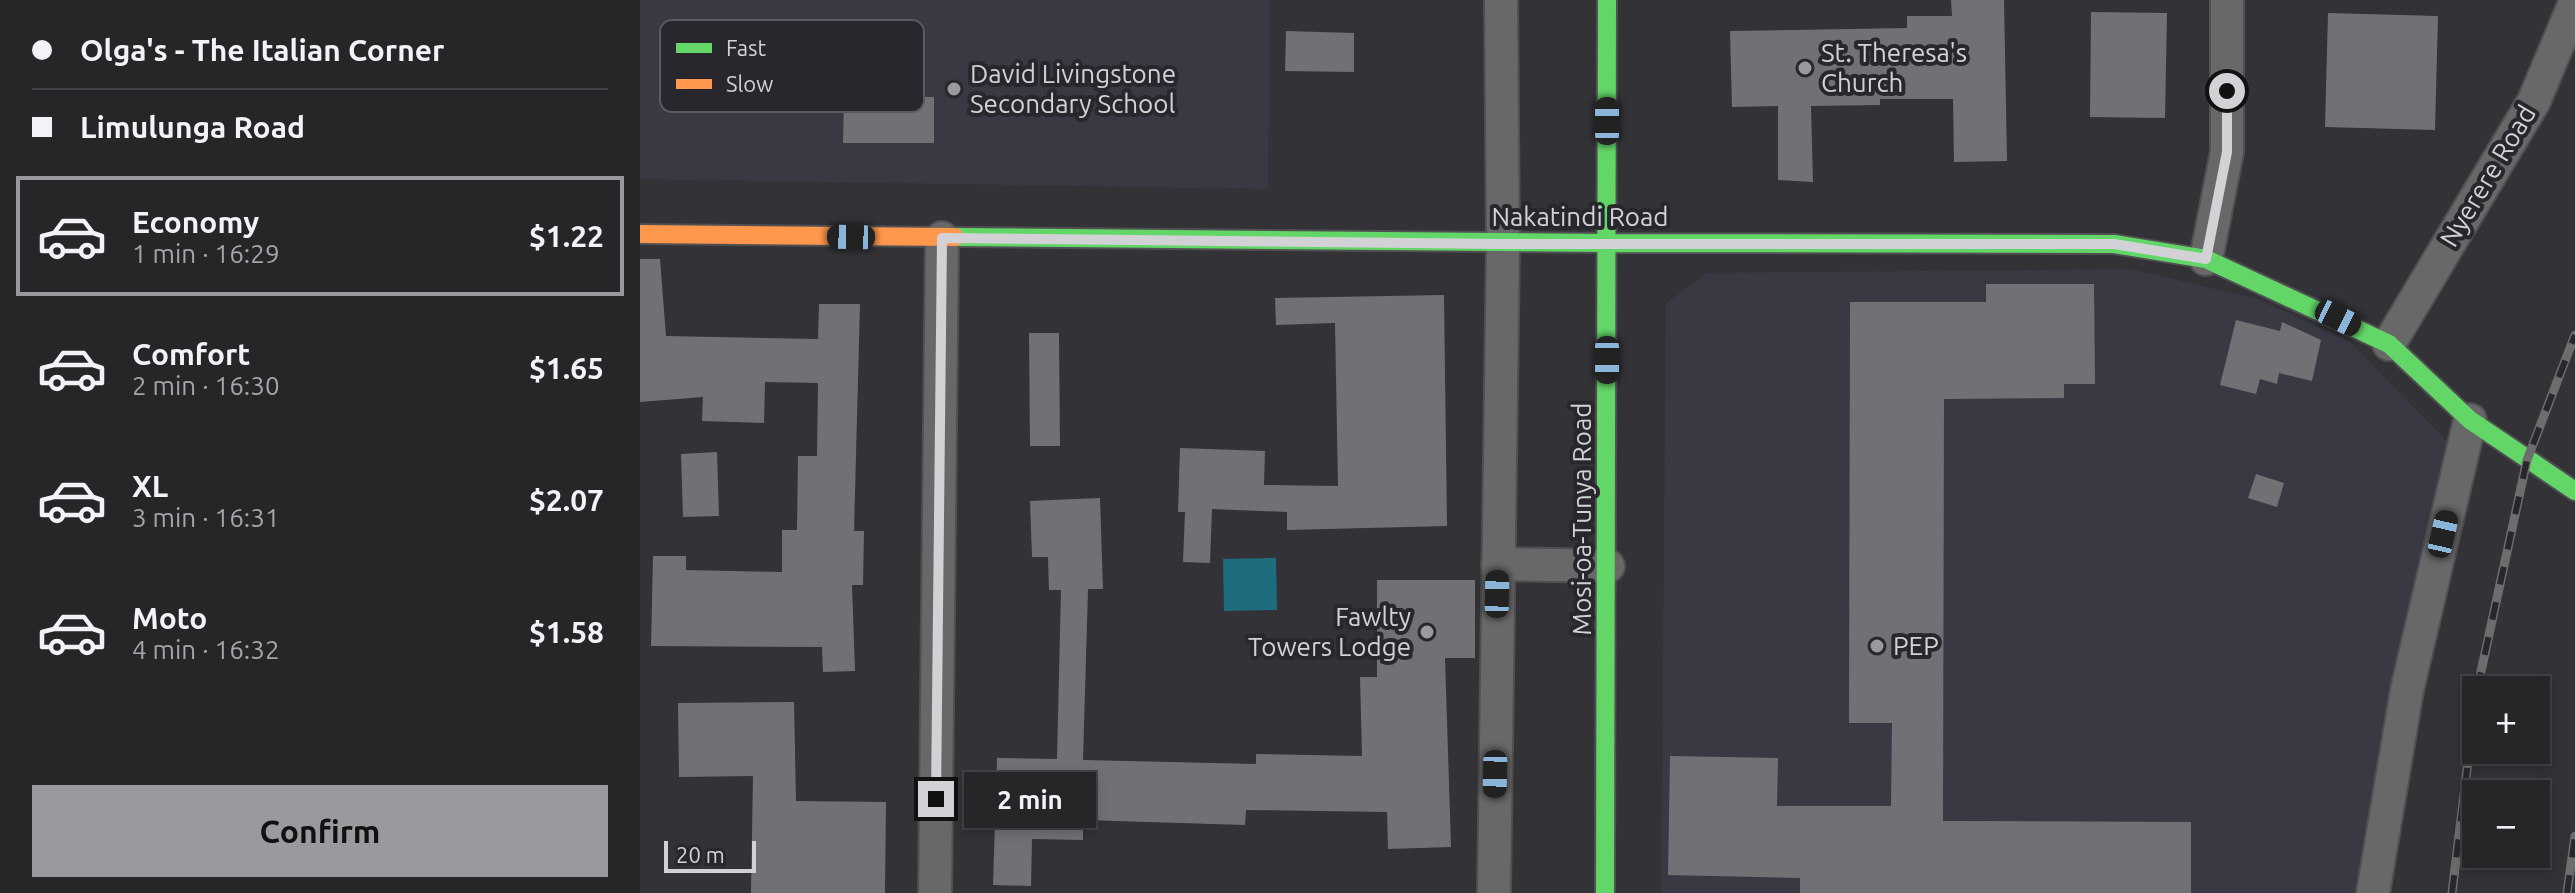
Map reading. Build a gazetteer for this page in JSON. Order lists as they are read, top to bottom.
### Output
{
  "streets": {
    "main road": ["Nakatindi Road", "Mosi-oa-Tunya Road"],
    "street": ["Nyerere Road"]
  },
  "crossings": [
    ["Nyerere Road", "Nakatindi Road"],
    ["Nakatindi Road", "Mosi-oa-Tunya Road"]
  ],
  "places": [
    "St. Theresa's Church",
    "David Livingstone Secondary School",
    "Fawlty Towers Lodge",
    "PEP"
  ],
  "legend": ["Fast", "Slow"],
  "scale_bar": "20 m",
  "page": {
    "banner": ["Olga's - The Italian Corner", "Limulunga Road"],
    "list": [
      {
        "name": "Economy",
        "note": "1 min · 16:29",
        "value": "$1.22"
      },
      {
        "name": "Comfort",
        "note": "2 min · 16:30",
        "value": "$1.65"
      },
      {
        "name": "XL",
        "note": "3 min · 16:31",
        "value": "$2.07"
      },
      {
        "name": "Moto",
        "note": "4 min · 16:32",
        "value": "$1.58"
      }
    ],
    "map_buttons": ["+", "−"],
    "buttons": "Confirm",
    "bubble": "2 min",
    "scale": "20 m"
  }
}
